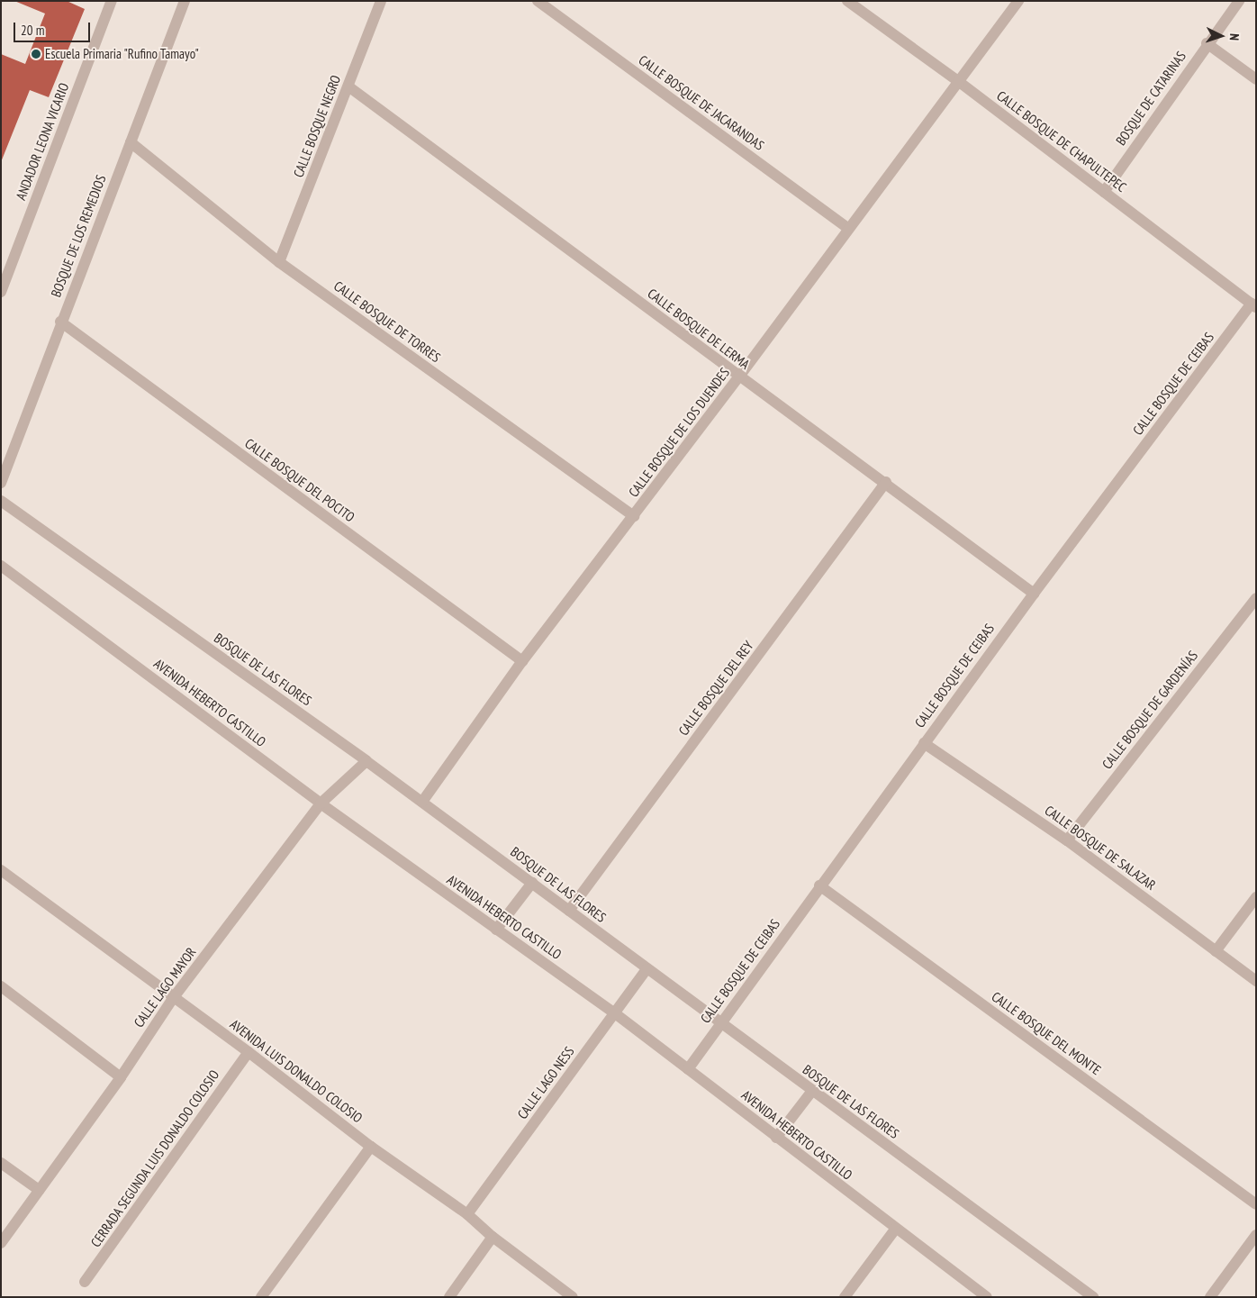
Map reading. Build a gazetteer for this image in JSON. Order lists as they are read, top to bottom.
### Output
{
  "streets": {
    "street": [
      "BOSQUE DE CATARINAS",
      "CALLE BOSQUE DE JACARANDAS",
      "CALLE BOSQUE NEGRO",
      "ANDADOR LEONA VICARIO",
      "CALLE BOSQUE DE CHAPULTEPEC",
      "BOSQUE DE LOS REMEDIOS",
      "CALLE BOSQUE DE TORRES",
      "CALLE BOSQUE DE LERMA",
      "CALLE BOSQUE DE CEIBAS",
      "CALLE BOSQUE DE LOS DUENDES",
      "CALLE BOSQUE DEL POCITO",
      "BOSQUE DE LAS FLORES",
      "CALLE BOSQUE DEL REY",
      "AVENIDA HEBERTO CASTILLO",
      "CALLE BOSQUE DE GARDENÍAS",
      "CALLE BOSQUE DE SALAZAR",
      "CALLE LAGO MAYOR",
      "CALLE BOSQUE DEL MONTE",
      "AVENIDA LUIS DONALDO COLOSIO",
      "CALLE LAGO NESS",
      "CERRADA SEGUNDA LUIS DONALDO COLOSIO"
    ]
  },
  "crossings": [
    ["BOSQUE DE CATARINAS", "CALLE BOSQUE DE CHAPULTEPEC"],
    ["CALLE BOSQUE DE JACARANDAS", "CALLE BOSQUE DE LOS DUENDES"],
    ["CALLE BOSQUE NEGRO", "CALLE BOSQUE DE TORRES"],
    ["CALLE BOSQUE NEGRO", "CALLE BOSQUE DE LERMA"],
    ["CALLE BOSQUE DE CHAPULTEPEC", "CALLE BOSQUE DE CEIBAS"],
    ["CALLE BOSQUE DE CHAPULTEPEC", "CALLE BOSQUE DE LOS DUENDES"],
    ["BOSQUE DE LOS REMEDIOS", "CALLE BOSQUE DE TORRES"],
    ["BOSQUE DE LOS REMEDIOS", "CALLE BOSQUE DEL POCITO"],
    ["CALLE BOSQUE DE TORRES", "CALLE BOSQUE DE LOS DUENDES"],
    ["CALLE BOSQUE DE LERMA", "CALLE BOSQUE DE CEIBAS"],
    ["CALLE BOSQUE DE LERMA", "CALLE BOSQUE DE LOS DUENDES"],
    ["CALLE BOSQUE DE LERMA", "CALLE BOSQUE DEL REY"],
    ["CALLE BOSQUE DE CEIBAS", "BOSQUE DE LAS FLORES"],
    ["CALLE BOSQUE DE CEIBAS", "AVENIDA HEBERTO CASTILLO"],
    ["CALLE BOSQUE DE CEIBAS", "CALLE BOSQUE DE SALAZAR"],
    ["CALLE BOSQUE DE CEIBAS", "CALLE BOSQUE DEL MONTE"],
    ["CALLE BOSQUE DE LOS DUENDES", "CALLE BOSQUE DEL POCITO"],
    ["CALLE BOSQUE DE LOS DUENDES", "BOSQUE DE LAS FLORES"],
    ["BOSQUE DE LAS FLORES", "CALLE BOSQUE DEL REY"],
    ["BOSQUE DE LAS FLORES", "CALLE LAGO MAYOR"],
    ["BOSQUE DE LAS FLORES", "CALLE LAGO NESS"],
    ["AVENIDA HEBERTO CASTILLO", "CALLE LAGO MAYOR"],
    ["AVENIDA HEBERTO CASTILLO", "CALLE LAGO NESS"],
    ["CALLE BOSQUE DE GARDENÍAS", "CALLE BOSQUE DE SALAZAR"],
    ["CALLE LAGO MAYOR", "AVENIDA LUIS DONALDO COLOSIO"],
    ["AVENIDA LUIS DONALDO COLOSIO", "CALLE LAGO NESS"],
    ["AVENIDA LUIS DONALDO COLOSIO", "CERRADA SEGUNDA LUIS DONALDO COLOSIO"]
  ],
  "places": ["Escuela Primaria \"Rufino Tamayo\""],
  "scale_bar": "20 m",
  "north": "right"
}
